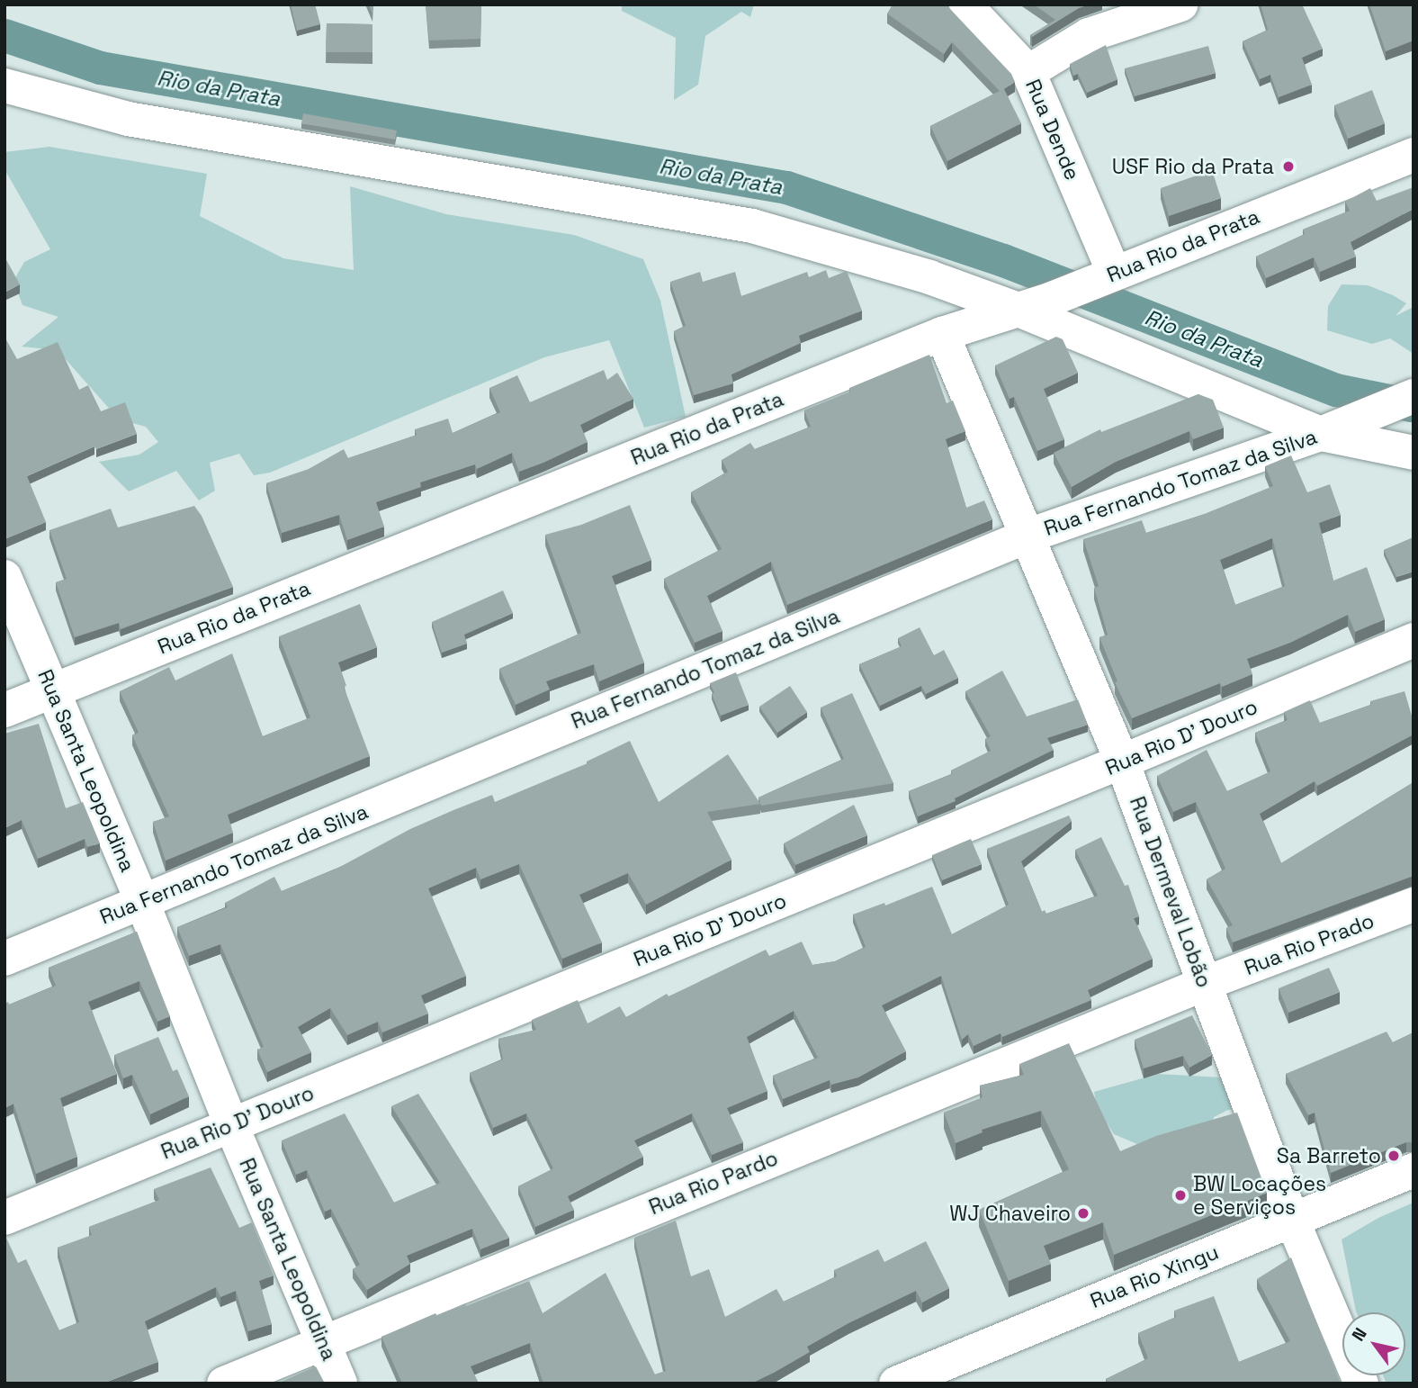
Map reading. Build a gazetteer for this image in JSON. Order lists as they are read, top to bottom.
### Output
{
  "streets": {
    "street": [
      "Rua Dende",
      "Rua Rio da Prata",
      "Rua Fernando Tomaz da Silva",
      "Rua Rio D' Douro",
      "Rua Santa Leopoldina",
      "Rua Dermeval Lobão",
      "Rua Rio Prado",
      "Rua Rio Pardo",
      "Rua Rio Xingu"
    ]
  },
  "crossings": [
    ["Rua Dende", "Rua Rio da Prata"],
    ["Rua Rio da Prata", "Rua Santa Leopoldina"],
    ["Rua Rio da Prata", "Rua Dermeval Lobão"],
    ["Rua Fernando Tomaz da Silva", "Rua Santa Leopoldina"],
    ["Rua Fernando Tomaz da Silva", "Rua Dermeval Lobão"],
    ["Rua Rio D' Douro", "Rua Santa Leopoldina"],
    ["Rua Rio D' Douro", "Rua Dermeval Lobão"],
    ["Rua Santa Leopoldina", "Rua Rio Pardo"],
    ["Rua Dermeval Lobão", "Rua Rio Prado"],
    ["Rua Dermeval Lobão", "Rua Rio Pardo"],
    ["Rua Dermeval Lobão", "Rua Rio Xingu"],
    ["Rua Rio Prado", "Rua Rio Pardo"]
  ],
  "water": ["Rio da Prata"],
  "places": [
    "USF Rio da Prata",
    "Sa Barreto",
    "BW Locações e Serviços",
    "WJ Chaveiro"
  ],
  "north": "top left"
}
